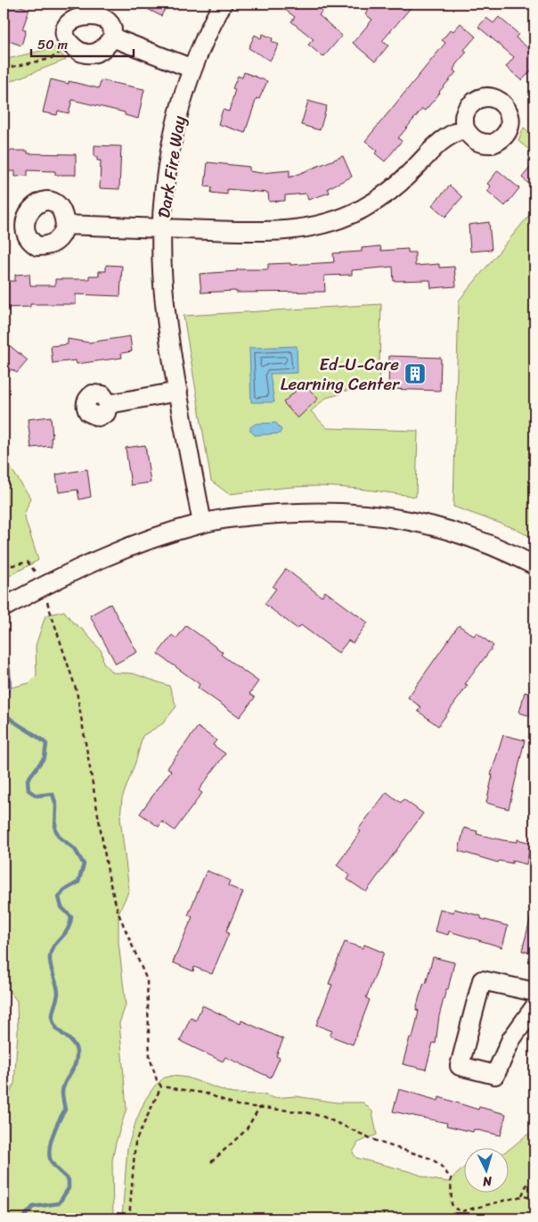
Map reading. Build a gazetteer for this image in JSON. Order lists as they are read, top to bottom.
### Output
{
  "streets": {
    "street": ["Dark Fire Way"]
  },
  "places": {
    "building": ["Ed-U-Care Learning Center"]
  },
  "scale_bar": "50 m",
  "north": "bottom"
}
